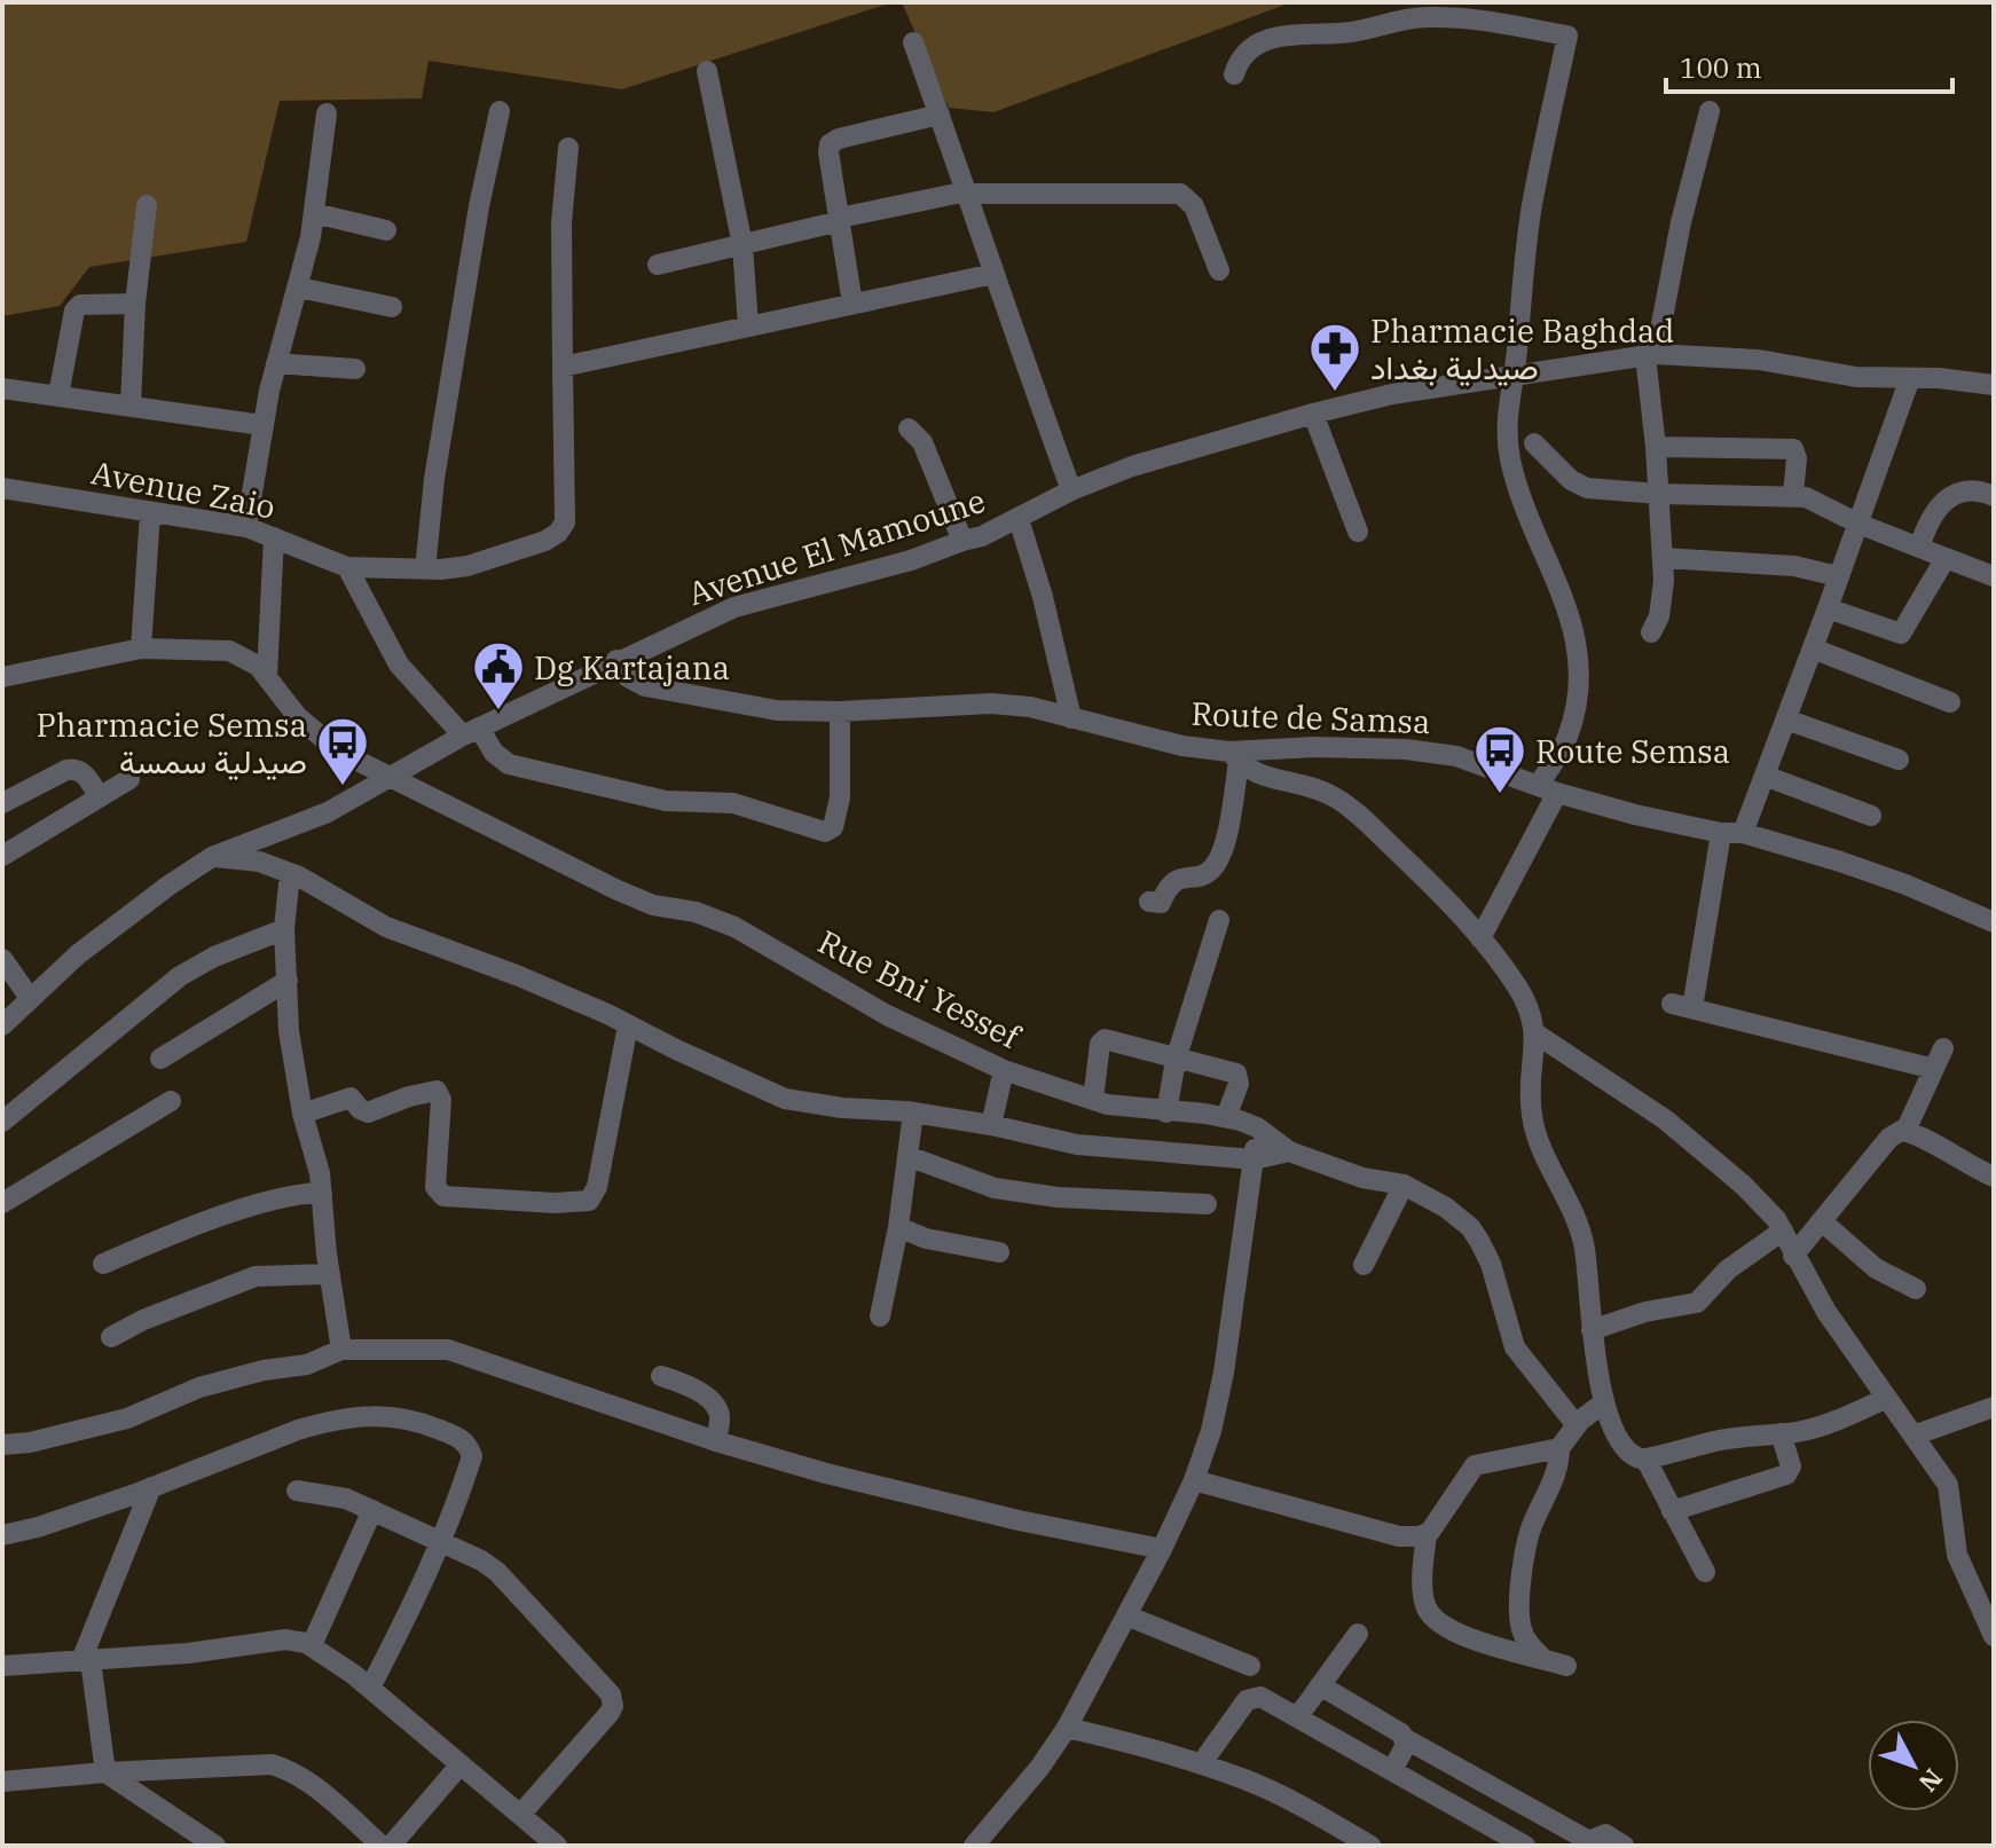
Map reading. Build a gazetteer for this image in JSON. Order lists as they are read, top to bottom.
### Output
{
  "streets": {
    "street": [
      "Avenue Zaio",
      "Avenue El Mamoune",
      "Route de Samsa",
      "Rue Bni Yessef"
    ]
  },
  "crossings": [
    ["Avenue El Mamoune", "Route de Samsa"],
    ["Avenue El Mamoune", "Rue Bni Yessef"]
  ],
  "places": {
    "pharmacy": ["Pharmacie Baghdad صيدلية بغداد"],
    "public building": ["Dg Kartajana"],
    "bus stop": ["Pharmacie Semsa صيدلية سمسة", "Route Semsa"]
  },
  "scale_bar": "100 m",
  "north": "bottom right"
}
